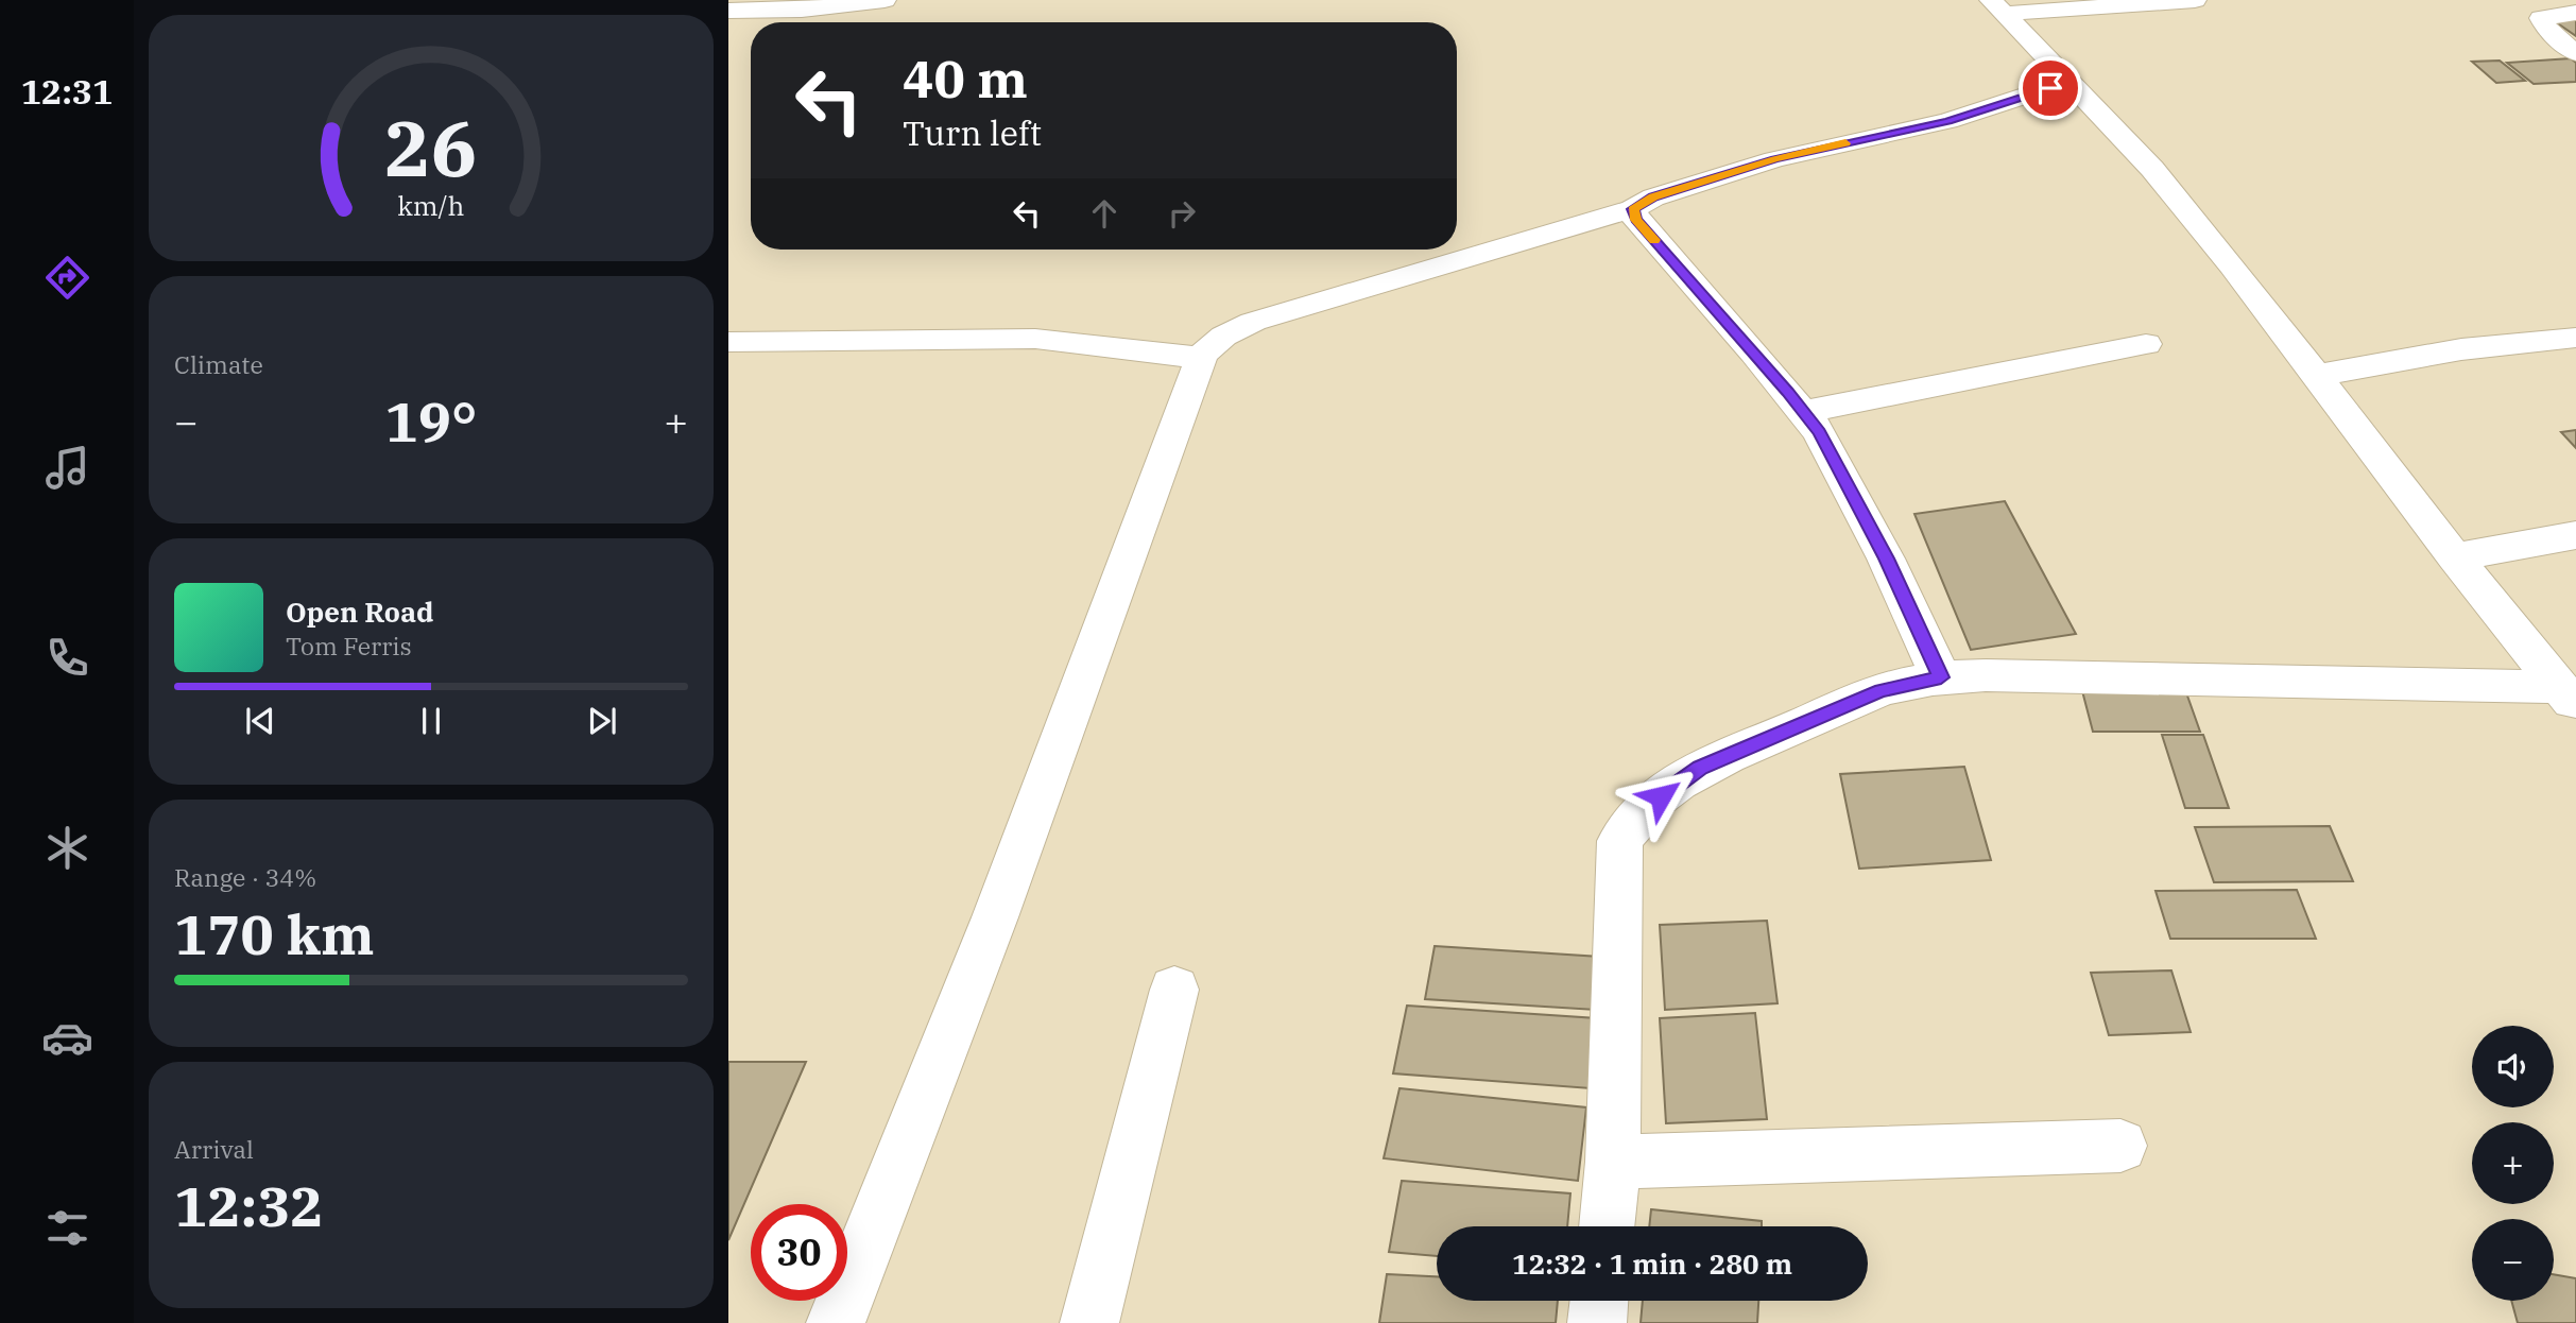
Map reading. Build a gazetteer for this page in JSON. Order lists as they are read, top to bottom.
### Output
{
  "page": {
    "tabs": "12:31",
    "turn": ["40 m", "Turn left"],
    "tile": [
      "Climate",
      ["Range · 34%", "170 km"],
      ["Arrival", "12:32"]
    ],
    "heat": ["−", "19°", "+"],
    "song": ["Open Road", "Tom Ferris"],
    "map_buttons": ["+", "−"],
    "limit": "30",
    "trip": "12:32 · 1 min · 280 m",
    "gauge": ["26", "km/h"]
  }
}
